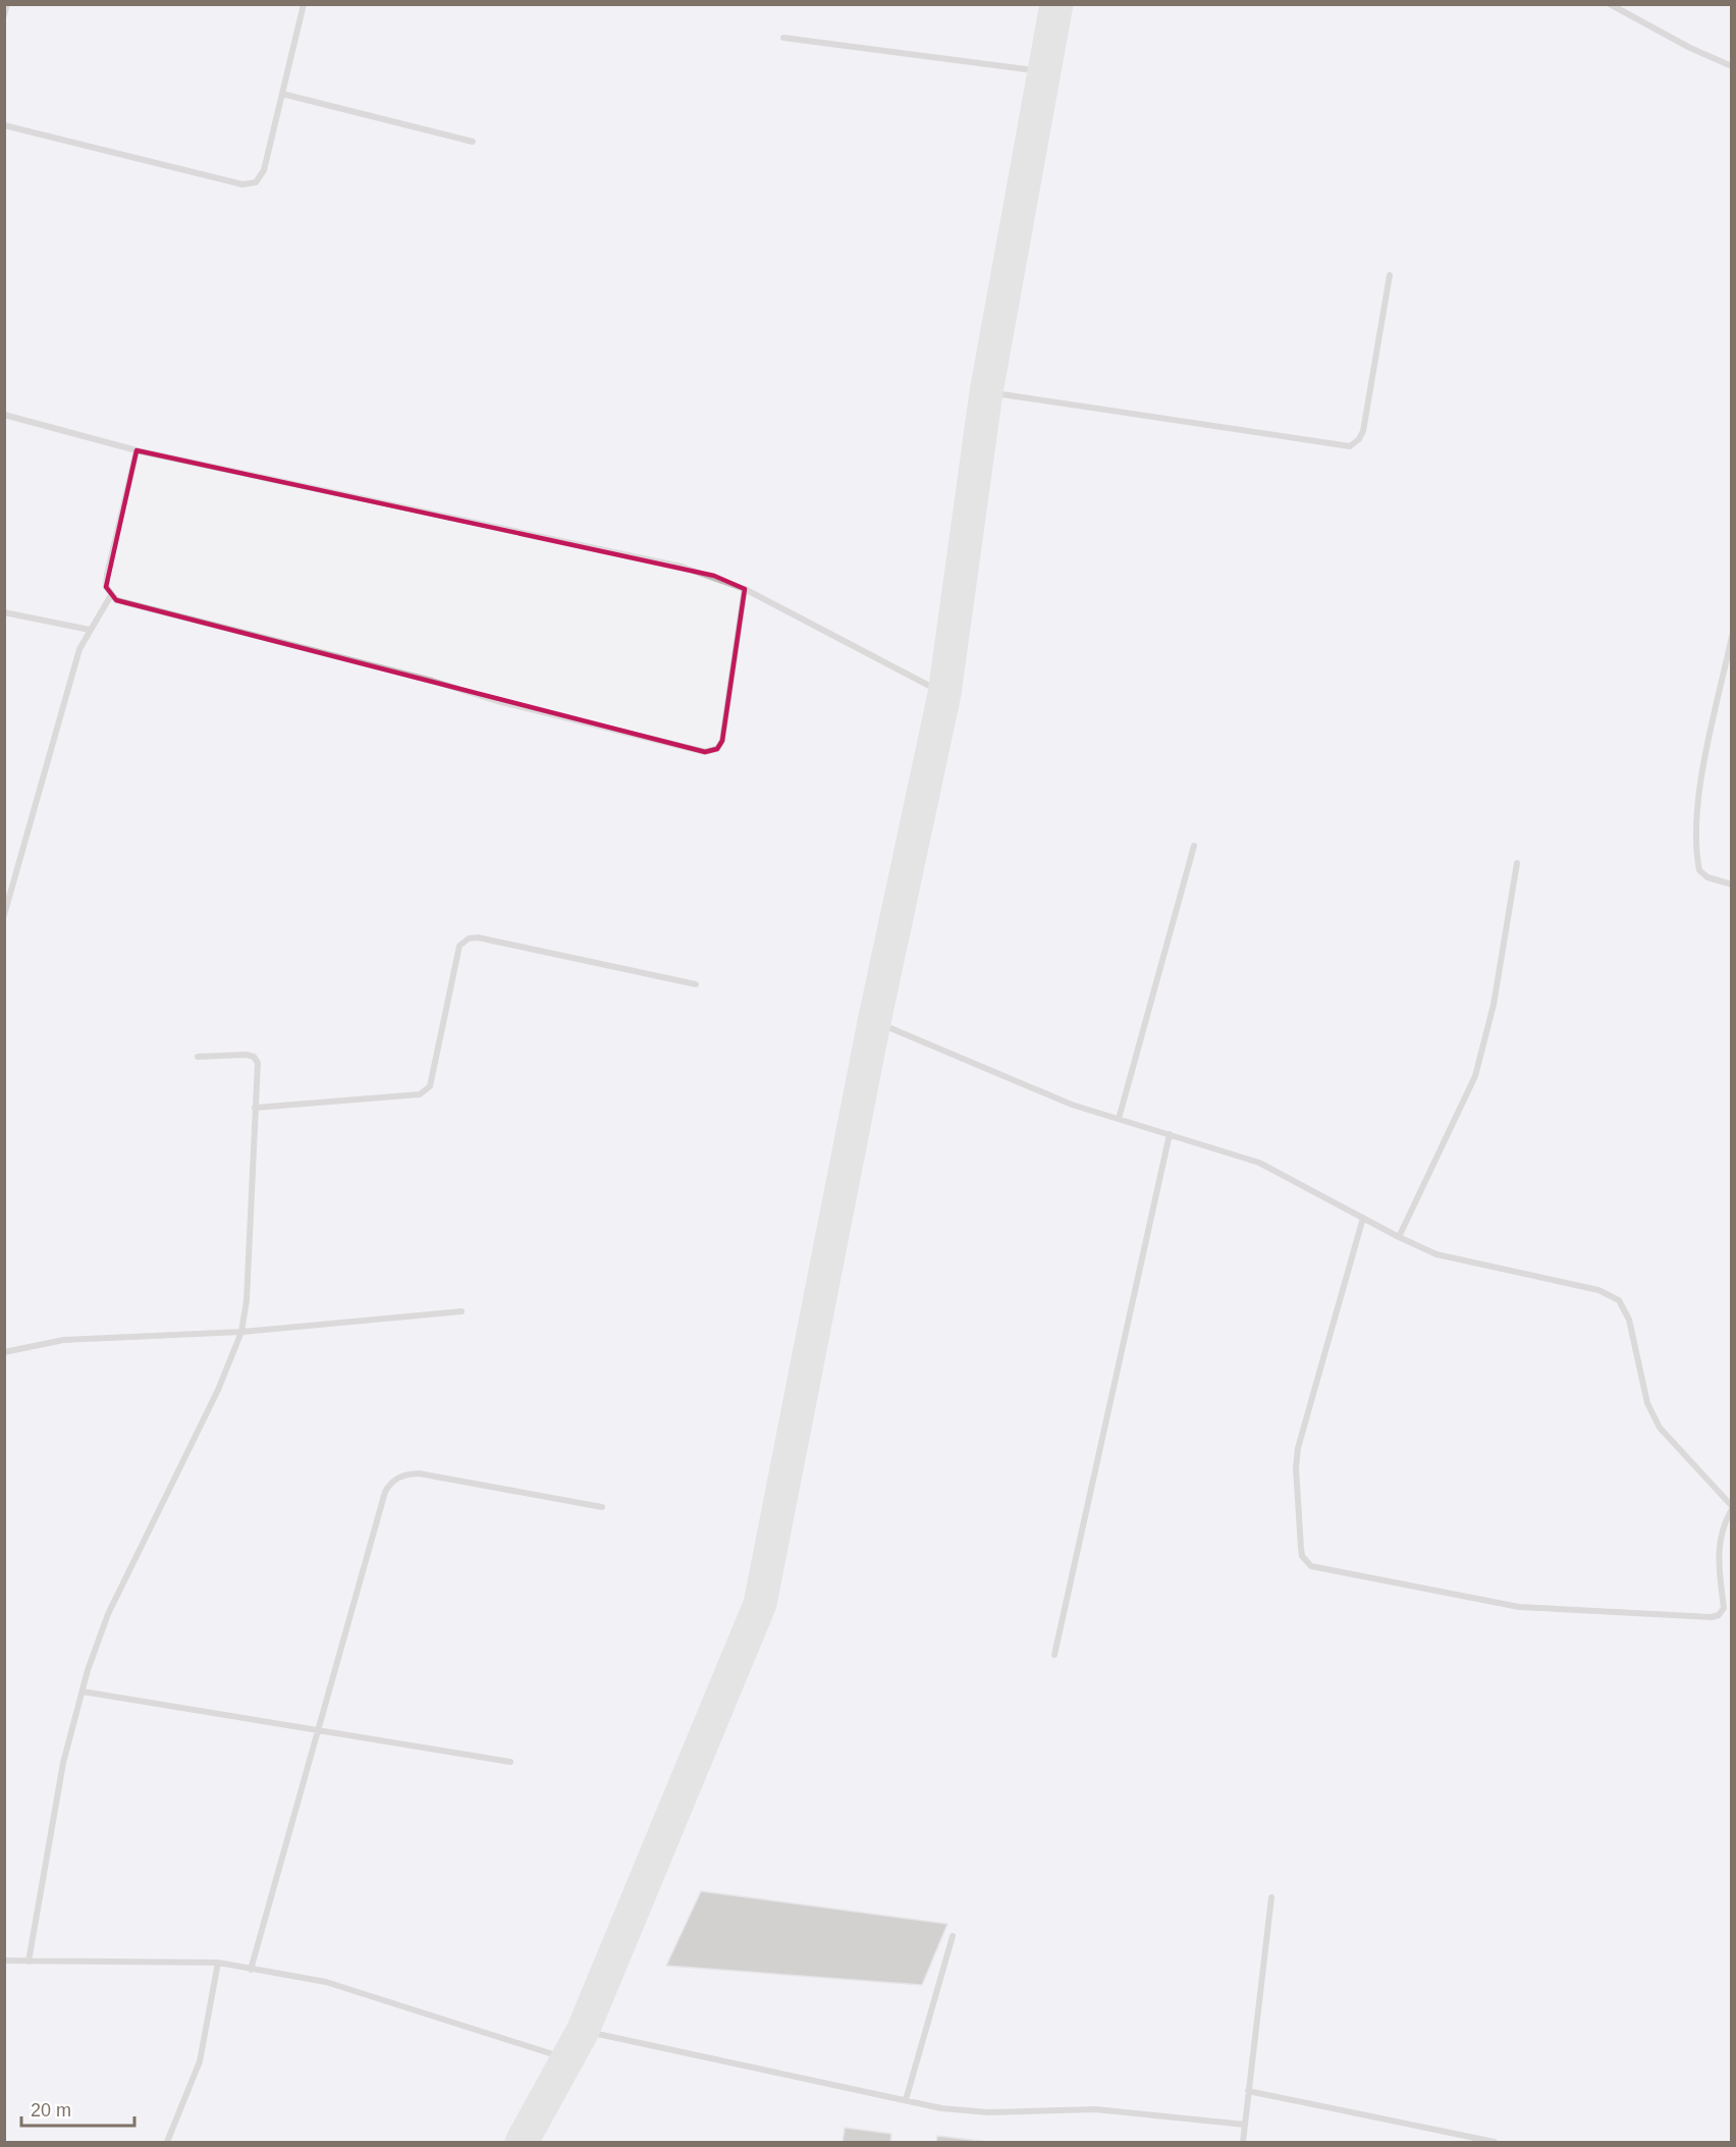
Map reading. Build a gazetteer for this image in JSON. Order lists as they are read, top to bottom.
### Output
{
  "scale_bar": "20 m"
}
